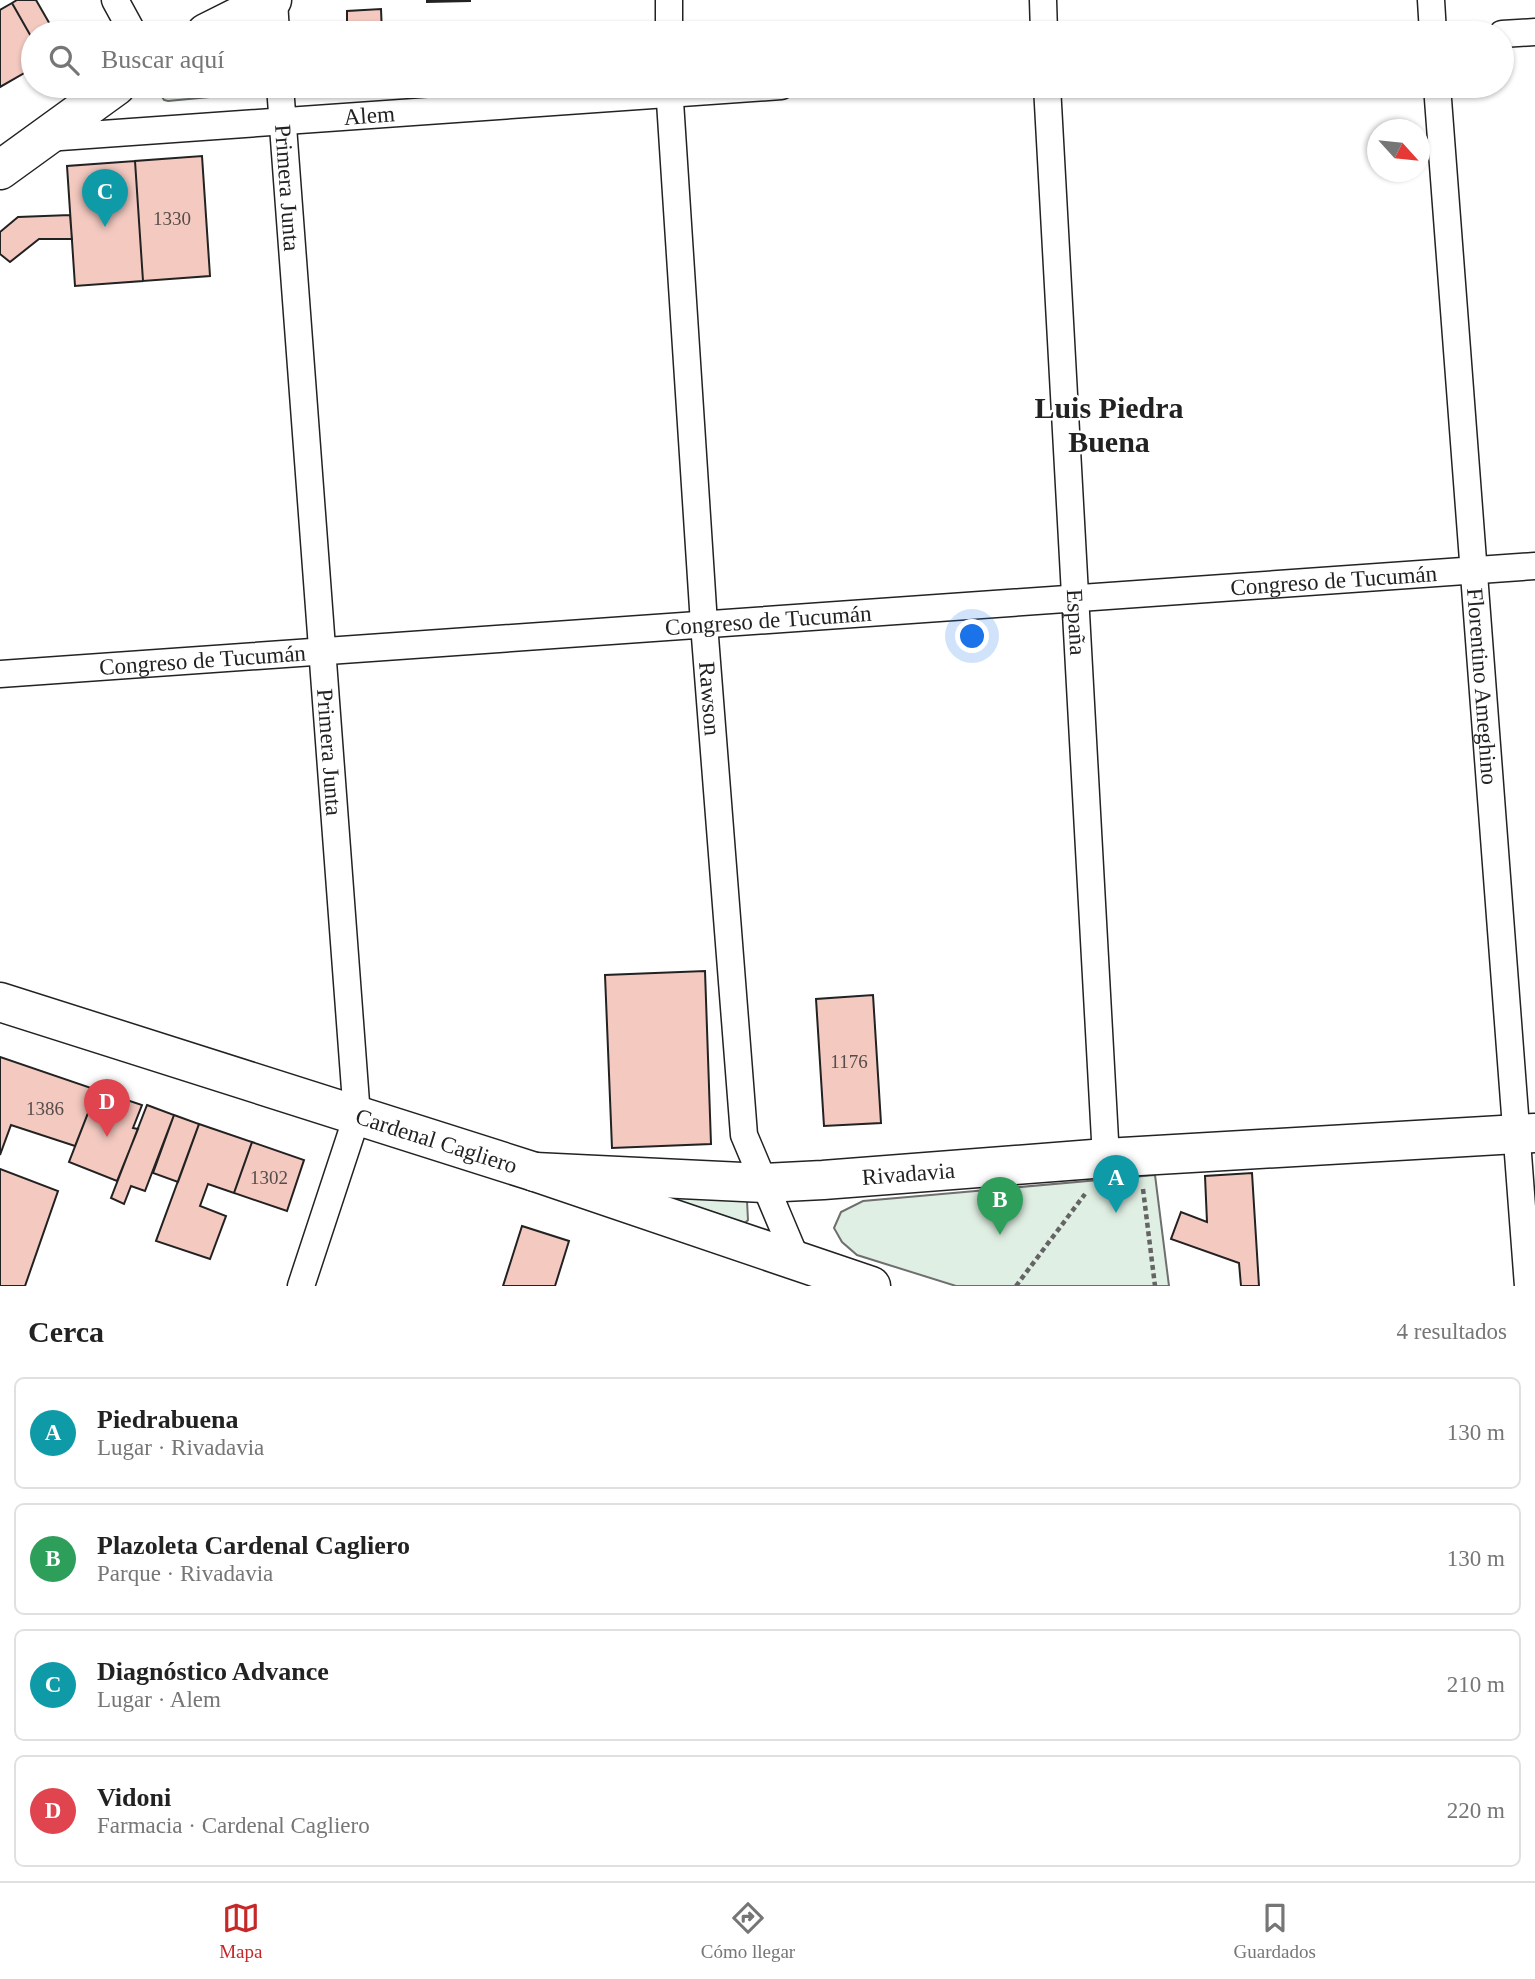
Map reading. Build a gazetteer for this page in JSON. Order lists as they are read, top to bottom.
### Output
{
  "streets": {
    "main road": ["Cardenal Cagliero", "Rivadavia"],
    "street": [
      "Alem",
      "Primera Junta",
      "Congreso de Tucumán",
      "España",
      "Florentino Ameghino",
      "Rawson"
    ]
  },
  "crossings": [
    ["Alem", "Primera Junta"],
    ["Primera Junta", "Congreso de Tucumán"],
    ["Primera Junta", "Cardenal Cagliero"],
    ["Congreso de Tucumán", "España"],
    ["Congreso de Tucumán", "Florentino Ameghino"],
    ["Congreso de Tucumán", "Rawson"],
    ["España", "Rivadavia"],
    ["Florentino Ameghino", "Rivadavia"],
    ["Rawson", "Cardenal Cagliero"],
    ["Rawson", "Rivadavia"],
    ["Cardenal Cagliero", "Rivadavia"]
  ],
  "districts": ["Luis Piedra Buena"],
  "house_numbers": [
    "1330",
    "1176",
    "1386",
    "1302"
  ],
  "north": "bottom right",
  "page": {
    "search": "Buscar aquí",
    "pins": [
      "C",
      "D",
      "A",
      "B"
    ],
    "heading": ["Cerca", "4 resultados"],
    "list": [
      {
        "mark": "A",
        "name": "Piedrabuena",
        "note": "Lugar · Rivadavia",
        "value": "130 m"
      },
      {
        "mark": "B",
        "name": "Plazoleta Cardenal Cagliero",
        "note": "Parque · Rivadavia",
        "value": "130 m"
      },
      {
        "mark": "C",
        "name": "Diagnóstico Advance",
        "note": "Lugar · Alem",
        "value": "210 m"
      },
      {
        "mark": "D",
        "name": "Vidoni",
        "note": "Farmacia · Cardenal Cagliero",
        "value": "220 m"
      }
    ],
    "nav": ["Mapa", "Cómo llegar", "Guardados"]
  }
}
